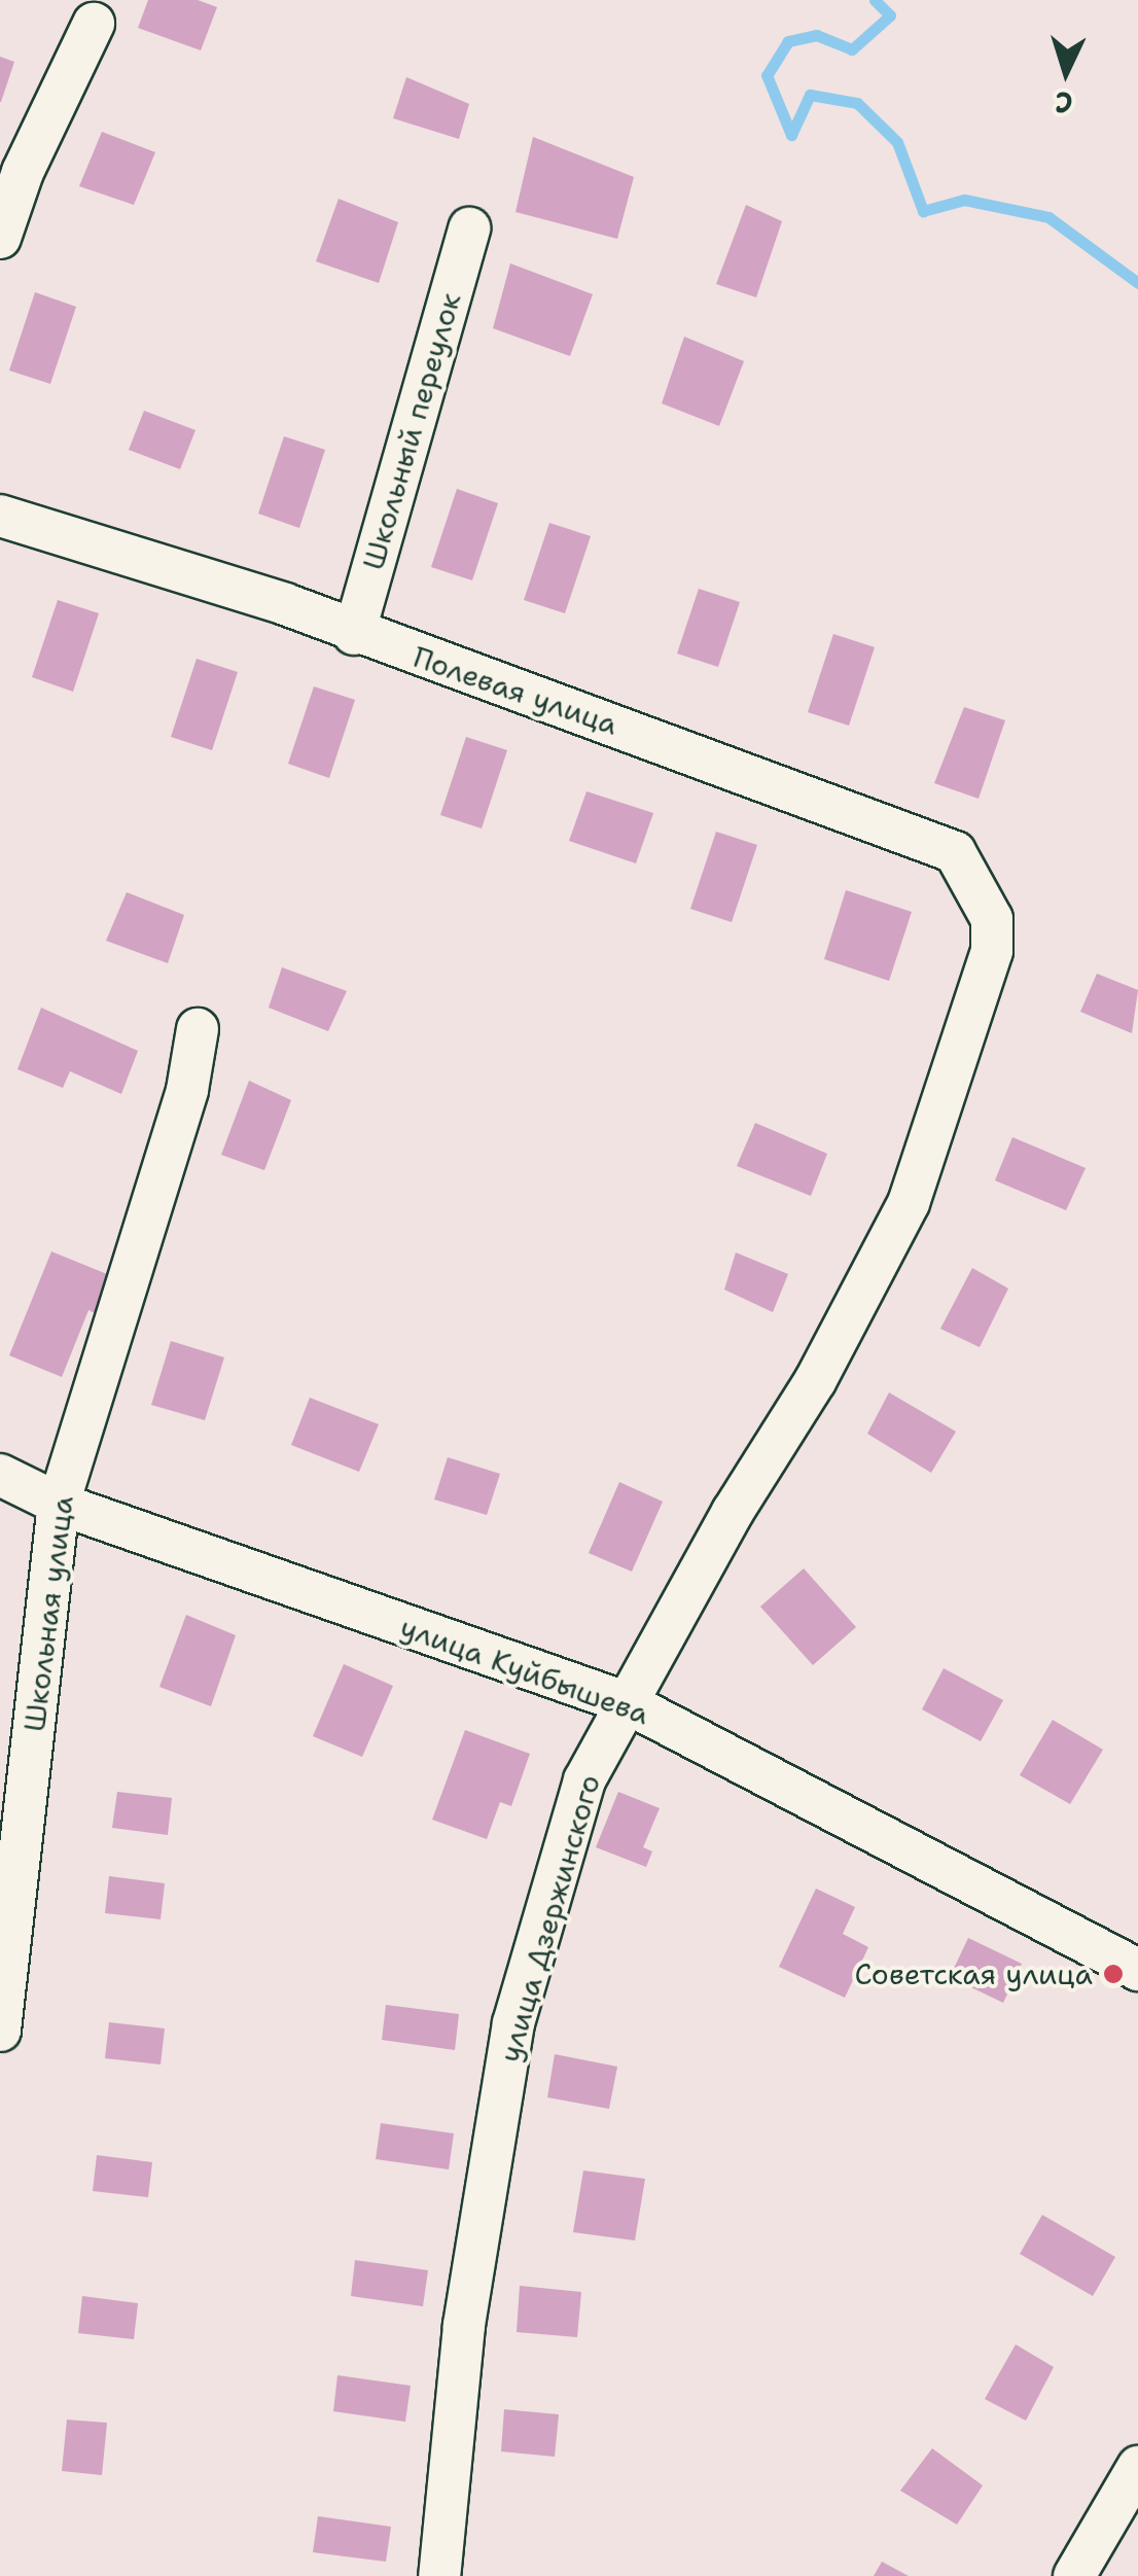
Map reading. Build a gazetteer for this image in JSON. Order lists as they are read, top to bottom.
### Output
{
  "streets": {
    "street": [
      "Школьный переулок",
      "Полевая улица",
      "Школьная улица",
      "улица Куйбышева",
      "улица Дзержинского"
    ]
  },
  "crossings": [
    ["Школьный переулок", "Полевая улица"],
    ["Полевая улица", "улица Дзержинского"],
    ["Школьная улица", "улица Куйбышева"],
    ["улица Куйбышева", "улица Дзержинского"]
  ],
  "places": ["Советская улица"],
  "north": "bottom"
}
